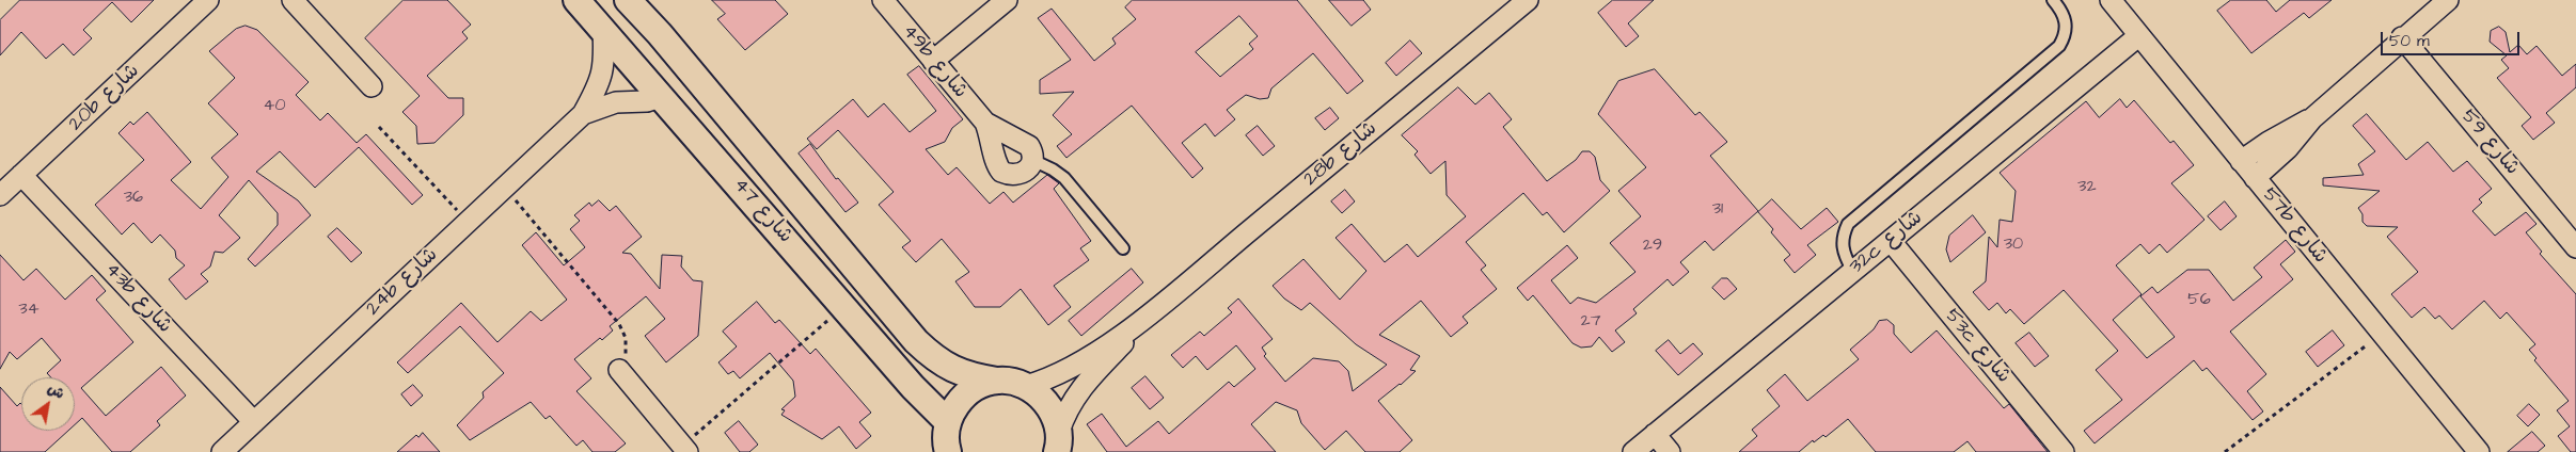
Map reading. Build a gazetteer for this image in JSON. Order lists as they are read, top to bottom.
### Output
{
  "streets": {
    "street": [
      "49b شارع",
      "20b شارع",
      "شارع 59",
      "28b شارع",
      "شارع 47",
      "57b شارع",
      "32c شارع",
      "24b شارع",
      "43b شارع",
      "53c شارع"
    ]
  },
  "crossings": [
    ["20b شارع", "43b شارع"],
    ["28b شارع", "شارع 47"],
    ["شارع 47", "24b شارع"],
    ["57b شارع", "32c شارع"],
    ["32c شارع", "53c شارع"],
    ["24b شارع", "43b شارع"]
  ],
  "house_numbers": [
    "40",
    "32",
    "36",
    "31",
    "30",
    "29",
    "56",
    "34",
    "27"
  ],
  "scale_bar": "50 m",
  "north": "top right"
}
